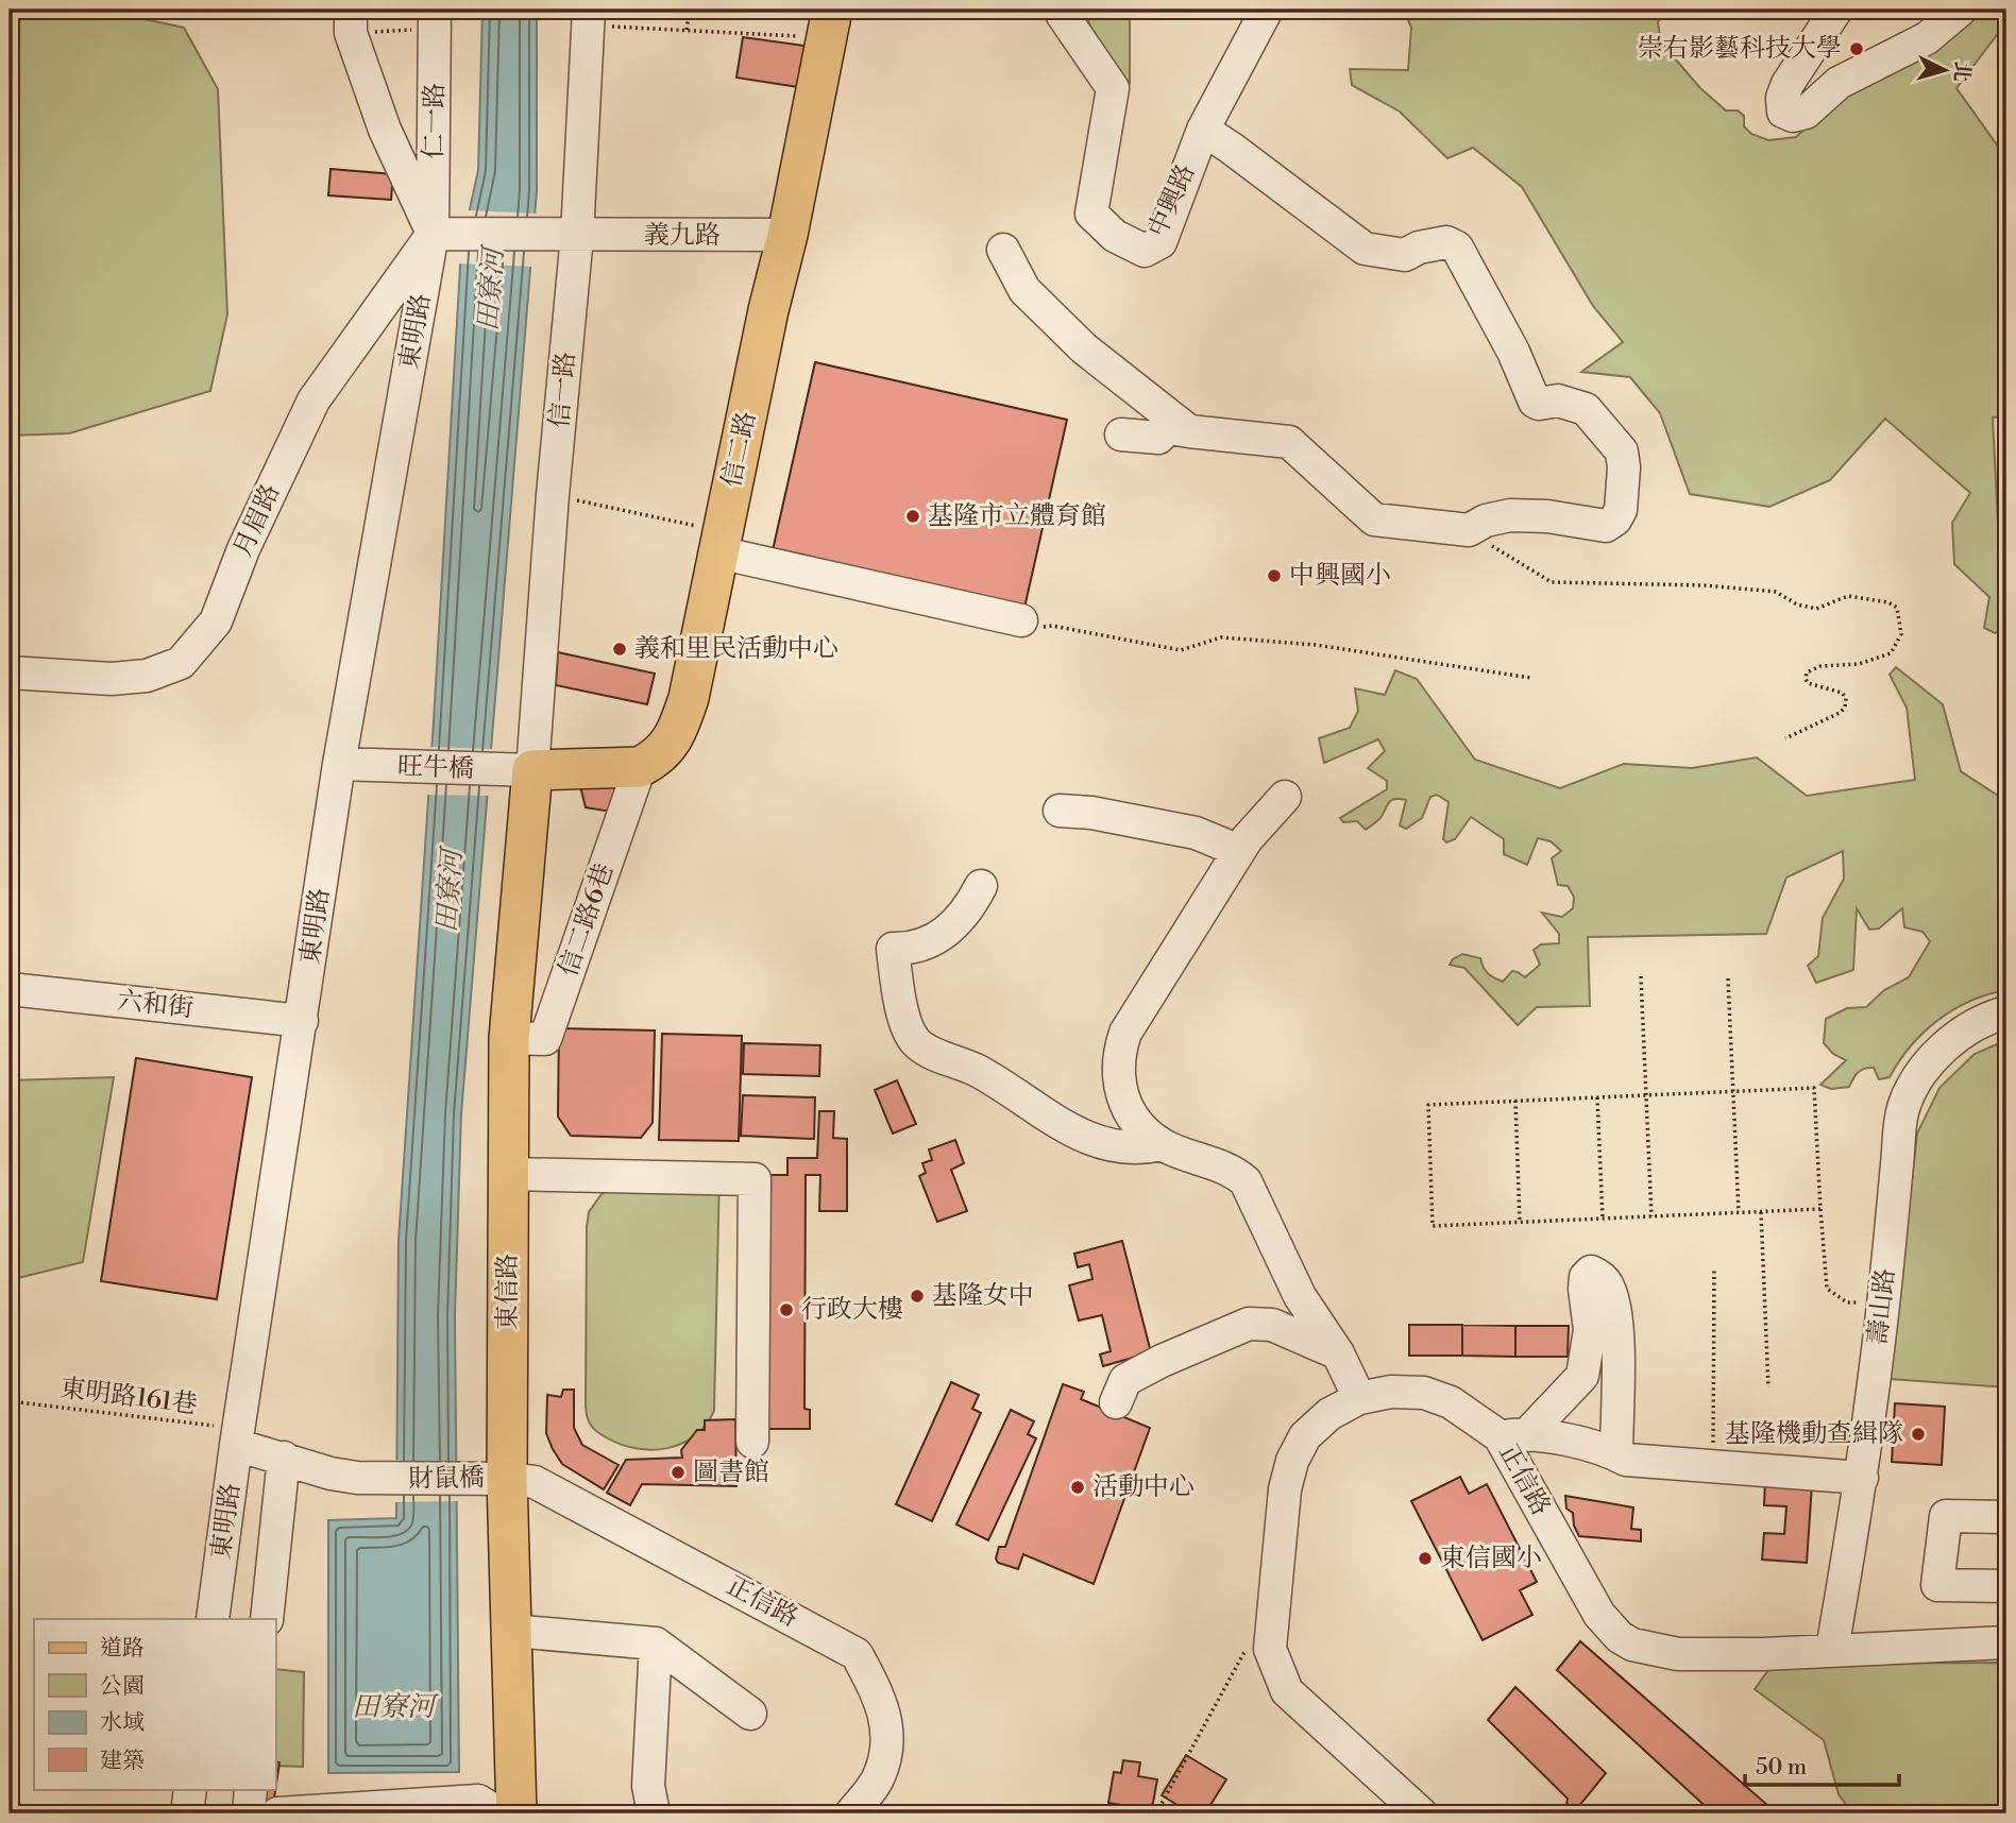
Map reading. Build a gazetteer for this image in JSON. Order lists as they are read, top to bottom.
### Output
{
  "streets": {
    "main road": ["信二路", "東信路"],
    "street": [
      "仁一路",
      "中興路",
      "義九路",
      "東明路",
      "信一路",
      "月眉路",
      "旺牛橋",
      "信二路6巷",
      "六和街",
      "壽山路",
      "財鼠橋",
      "正信路"
    ],
    "path": ["東明路161巷"]
  },
  "crossings": [
    ["仁一路", "義九路"],
    ["仁一路", "東明路"],
    ["仁一路", "月眉路"],
    ["義九路", "東明路"],
    ["義九路", "信一路"],
    ["義九路", "信二路"],
    ["義九路", "月眉路"],
    ["東明路", "月眉路"],
    ["東明路", "旺牛橋"],
    ["東明路", "六和街"],
    ["東明路", "東明路161巷"],
    ["東明路", "財鼠橋"],
    ["信一路", "旺牛橋"],
    ["信一路", "東信路"],
    ["信二路", "信二路6巷"],
    ["旺牛橋", "東信路"],
    ["信二路6巷", "東信路"],
    ["東信路", "財鼠橋"],
    ["東信路", "正信路"],
    ["壽山路", "正信路"],
    ["東明路161巷", "財鼠橋"],
    ["財鼠橋", "正信路"]
  ],
  "water": ["田寮河"],
  "places": [
    "崇右影藝科技大學",
    "基隆市立體育館",
    "中興國小",
    "義和里民活動中心",
    "基隆女中",
    "行政大樓",
    "基隆機動查緝隊",
    "圖書館",
    "活動中心",
    "東信國小"
  ],
  "legend": [
    "道路",
    "公園",
    "水域",
    "建築"
  ],
  "scale_bar": "50 m",
  "north": "right"
}
